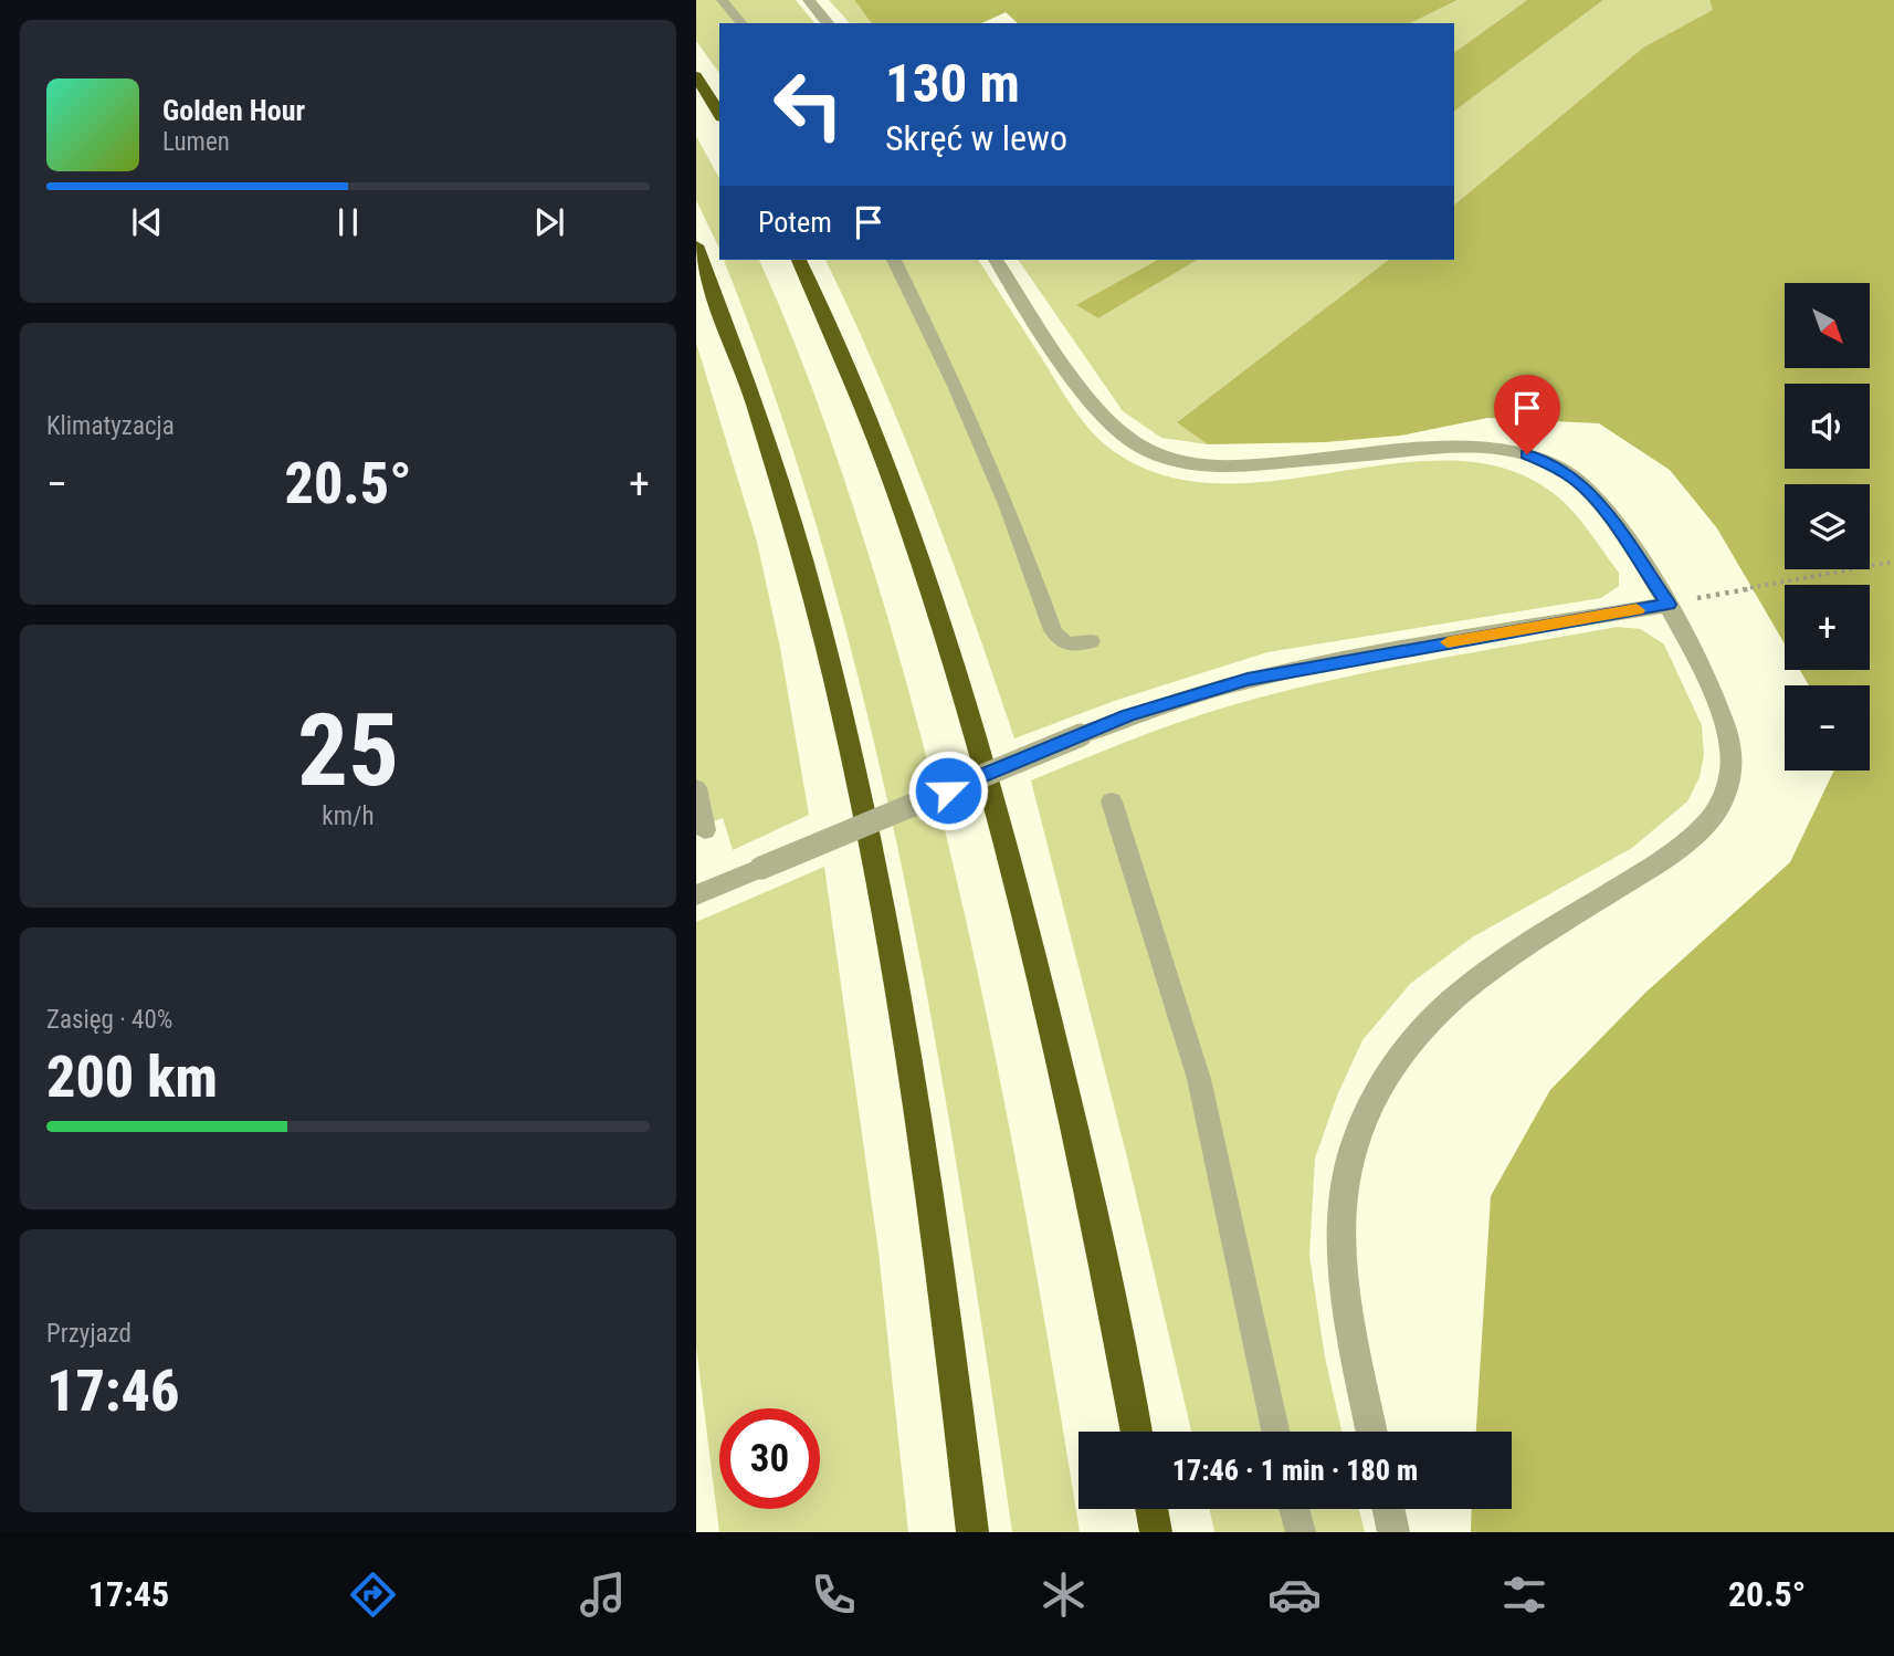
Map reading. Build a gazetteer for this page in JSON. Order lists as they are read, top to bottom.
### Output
{
  "north": "bottom right",
  "page": {
    "turn": ["130 m", "Skręć w lewo"],
    "song": ["Golden Hour", "Lumen"],
    "then": "Potem",
    "map_buttons": ["+", "−"],
    "tile": [
      "Klimatyzacja",
      ["25", "km/h"],
      ["Zasięg · 40%", "200 km"],
      ["Przyjazd", "17:46"]
    ],
    "heat": ["−", "20.5°", "+"],
    "limit": "30",
    "trip": "17:46 · 1 min · 180 m",
    "tabs": ["17:45", "20.5°"]
  }
}
